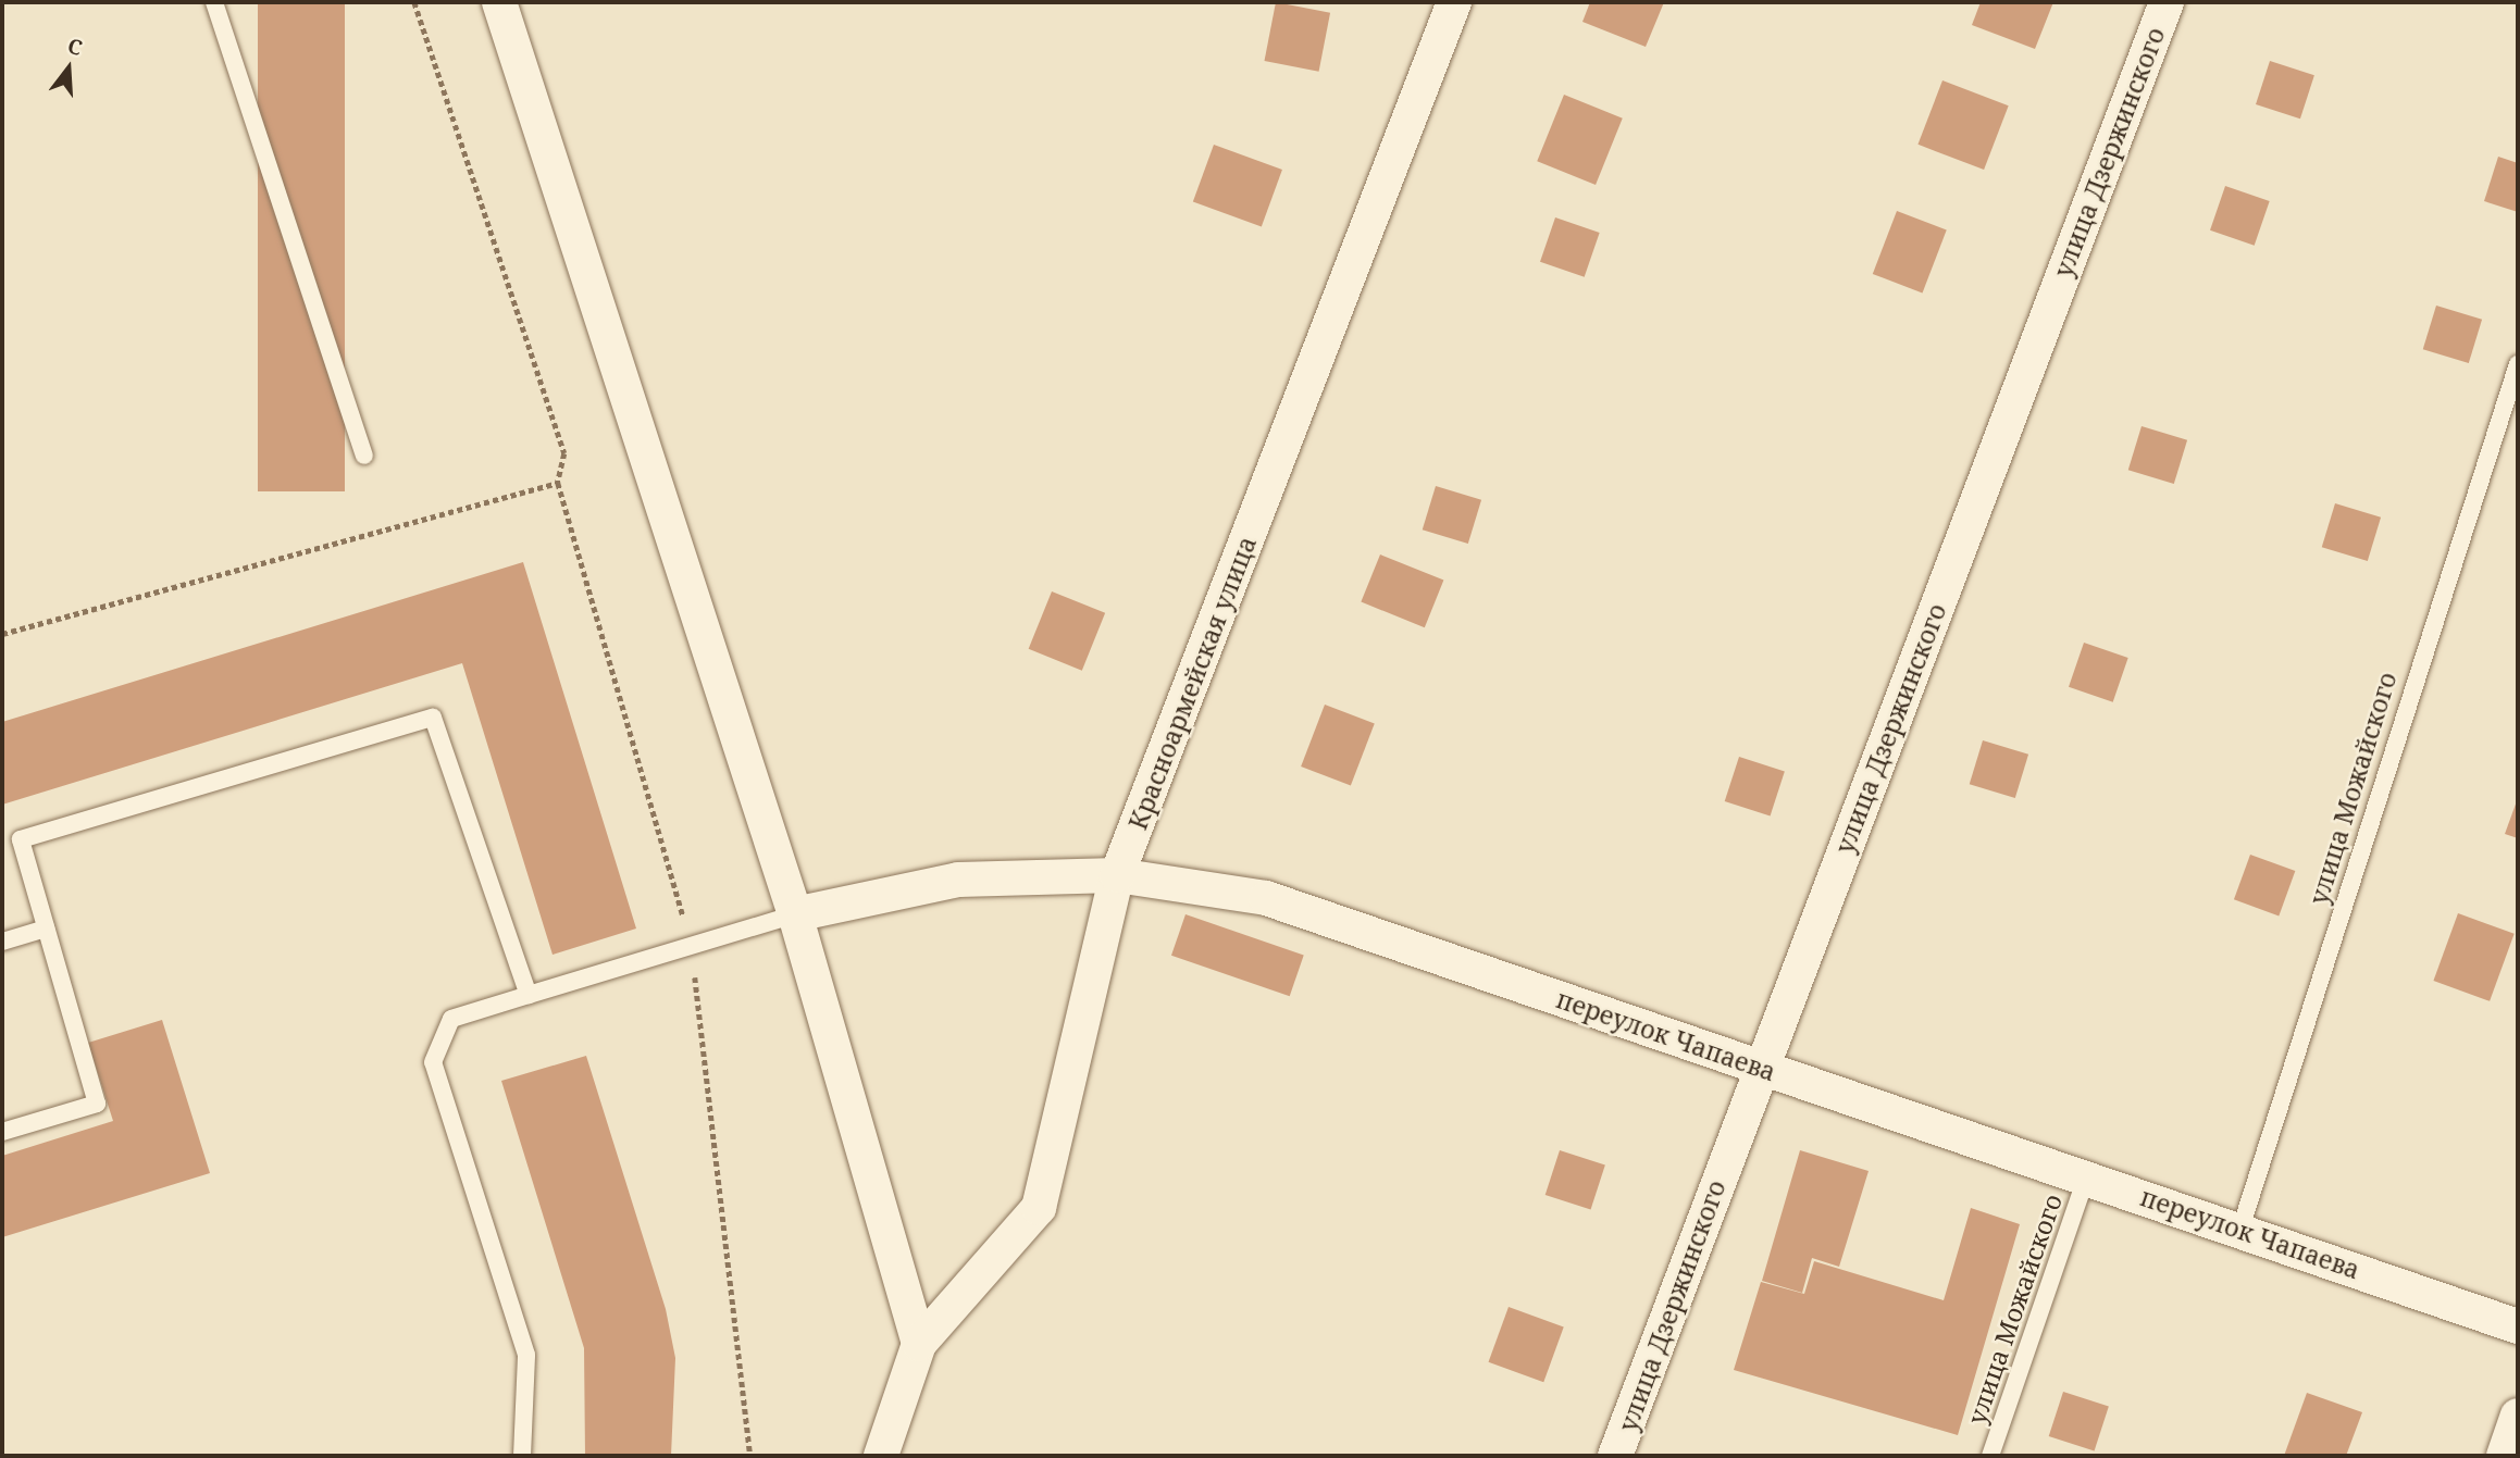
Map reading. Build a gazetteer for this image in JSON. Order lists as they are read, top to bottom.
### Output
{
  "streets": {
    "street": ["улица Дзержинского", "Красноармейская улица", "переулок Чапаева"],
    "lane": ["улица Можайского"]
  },
  "crossings": [
    ["улица Дзержинского", "переулок Чапаева"],
    ["Красноармейская улица", "переулок Чапаева"],
    ["улица Можайского", "переулок Чапаева"]
  ],
  "north": "top"
}
